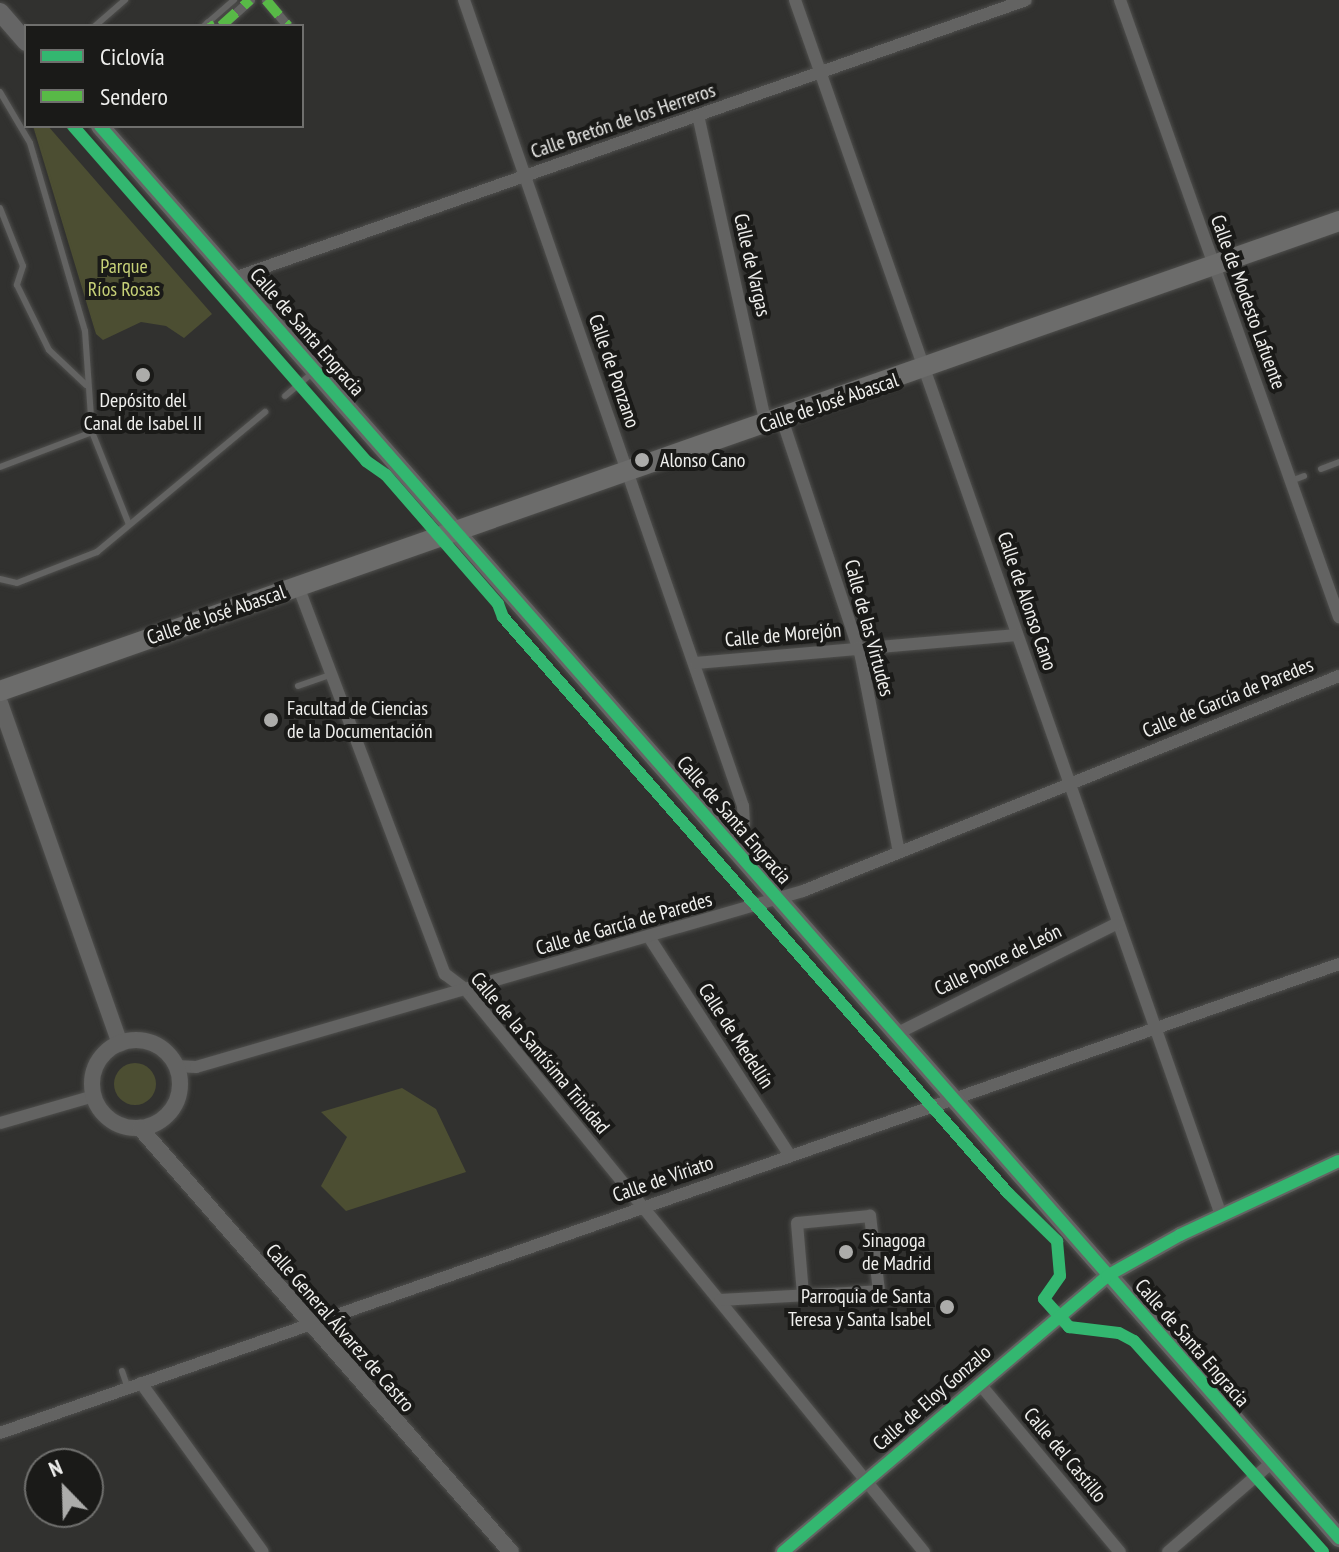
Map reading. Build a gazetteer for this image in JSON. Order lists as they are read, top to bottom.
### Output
{
  "streets": {
    "main road": ["Calle de Santa Engracia", "Calle de José Abascal"],
    "street": [
      "Calle Bretón de los Herreros",
      "Calle de Vargas",
      "Calle de Modesto Lafuente",
      "Calle de Ponzano",
      "Calle de Alonso Cano",
      "Calle de las Virtudes",
      "Calle de Morejón",
      "Calle de García de Paredes",
      "Calle Ponce de León",
      "Calle de Medellín",
      "Calle de la Santísima Trinidad",
      "Calle de Viriato",
      "Calle General Álvarez de Castro",
      "Calle de Eloy Gonzalo",
      "Calle del Castillo"
    ]
  },
  "crossings": [
    ["Calle Bretón de los Herreros", "Calle de Vargas"],
    ["Calle Bretón de los Herreros", "Calle de Santa Engracia"],
    ["Calle Bretón de los Herreros", "Calle de Ponzano"],
    ["Calle Bretón de los Herreros", "Calle de Alonso Cano"],
    ["Calle de Vargas", "Calle de José Abascal"],
    ["Calle de Vargas", "Calle de las Virtudes"],
    ["Calle de Modesto Lafuente", "Calle de José Abascal"],
    ["Calle de Santa Engracia", "Calle de Ponzano"],
    ["Calle de Santa Engracia", "Calle de José Abascal"],
    ["Calle de Santa Engracia", "Calle de García de Paredes"],
    ["Calle de Santa Engracia", "Calle Ponce de León"],
    ["Calle de Santa Engracia", "Calle de Viriato"],
    ["Calle de Santa Engracia", "Calle de Eloy Gonzalo"],
    ["Calle de Ponzano", "Calle de José Abascal"],
    ["Calle de Ponzano", "Calle de Morejón"],
    ["Calle de José Abascal", "Calle de Alonso Cano"],
    ["Calle de José Abascal", "Calle de las Virtudes"],
    ["Calle de José Abascal", "Calle de la Santísima Trinidad"],
    ["Calle de Alonso Cano", "Calle de Morejón"],
    ["Calle de Alonso Cano", "Calle de García de Paredes"],
    ["Calle de Alonso Cano", "Calle Ponce de León"],
    ["Calle de Alonso Cano", "Calle de Viriato"],
    ["Calle de Alonso Cano", "Calle de Eloy Gonzalo"],
    ["Calle de las Virtudes", "Calle de Morejón"],
    ["Calle de las Virtudes", "Calle de García de Paredes"],
    ["Calle de García de Paredes", "Calle de Medellín"],
    ["Calle de García de Paredes", "Calle de la Santísima Trinidad"],
    ["Calle de García de Paredes", "Calle General Álvarez de Castro"],
    ["Calle de Medellín", "Calle de Viriato"],
    ["Calle de la Santísima Trinidad", "Calle de Viriato"],
    ["Calle de la Santísima Trinidad", "Calle de Eloy Gonzalo"],
    ["Calle de Viriato", "Calle General Álvarez de Castro"],
    ["Calle de Eloy Gonzalo", "Calle del Castillo"]
  ],
  "parks": ["Parque Ríos Rosas"],
  "places": [
    "Depósito del Canal de Isabel II",
    "Alonso Cano",
    "Facultad de Ciencias de la Documentación",
    "Sinagoga de Madrid",
    "Parroquia de Santa Teresa y Santa Isabel"
  ],
  "legend": ["Ciclovía", "Sendero"],
  "north": "top left"
}
